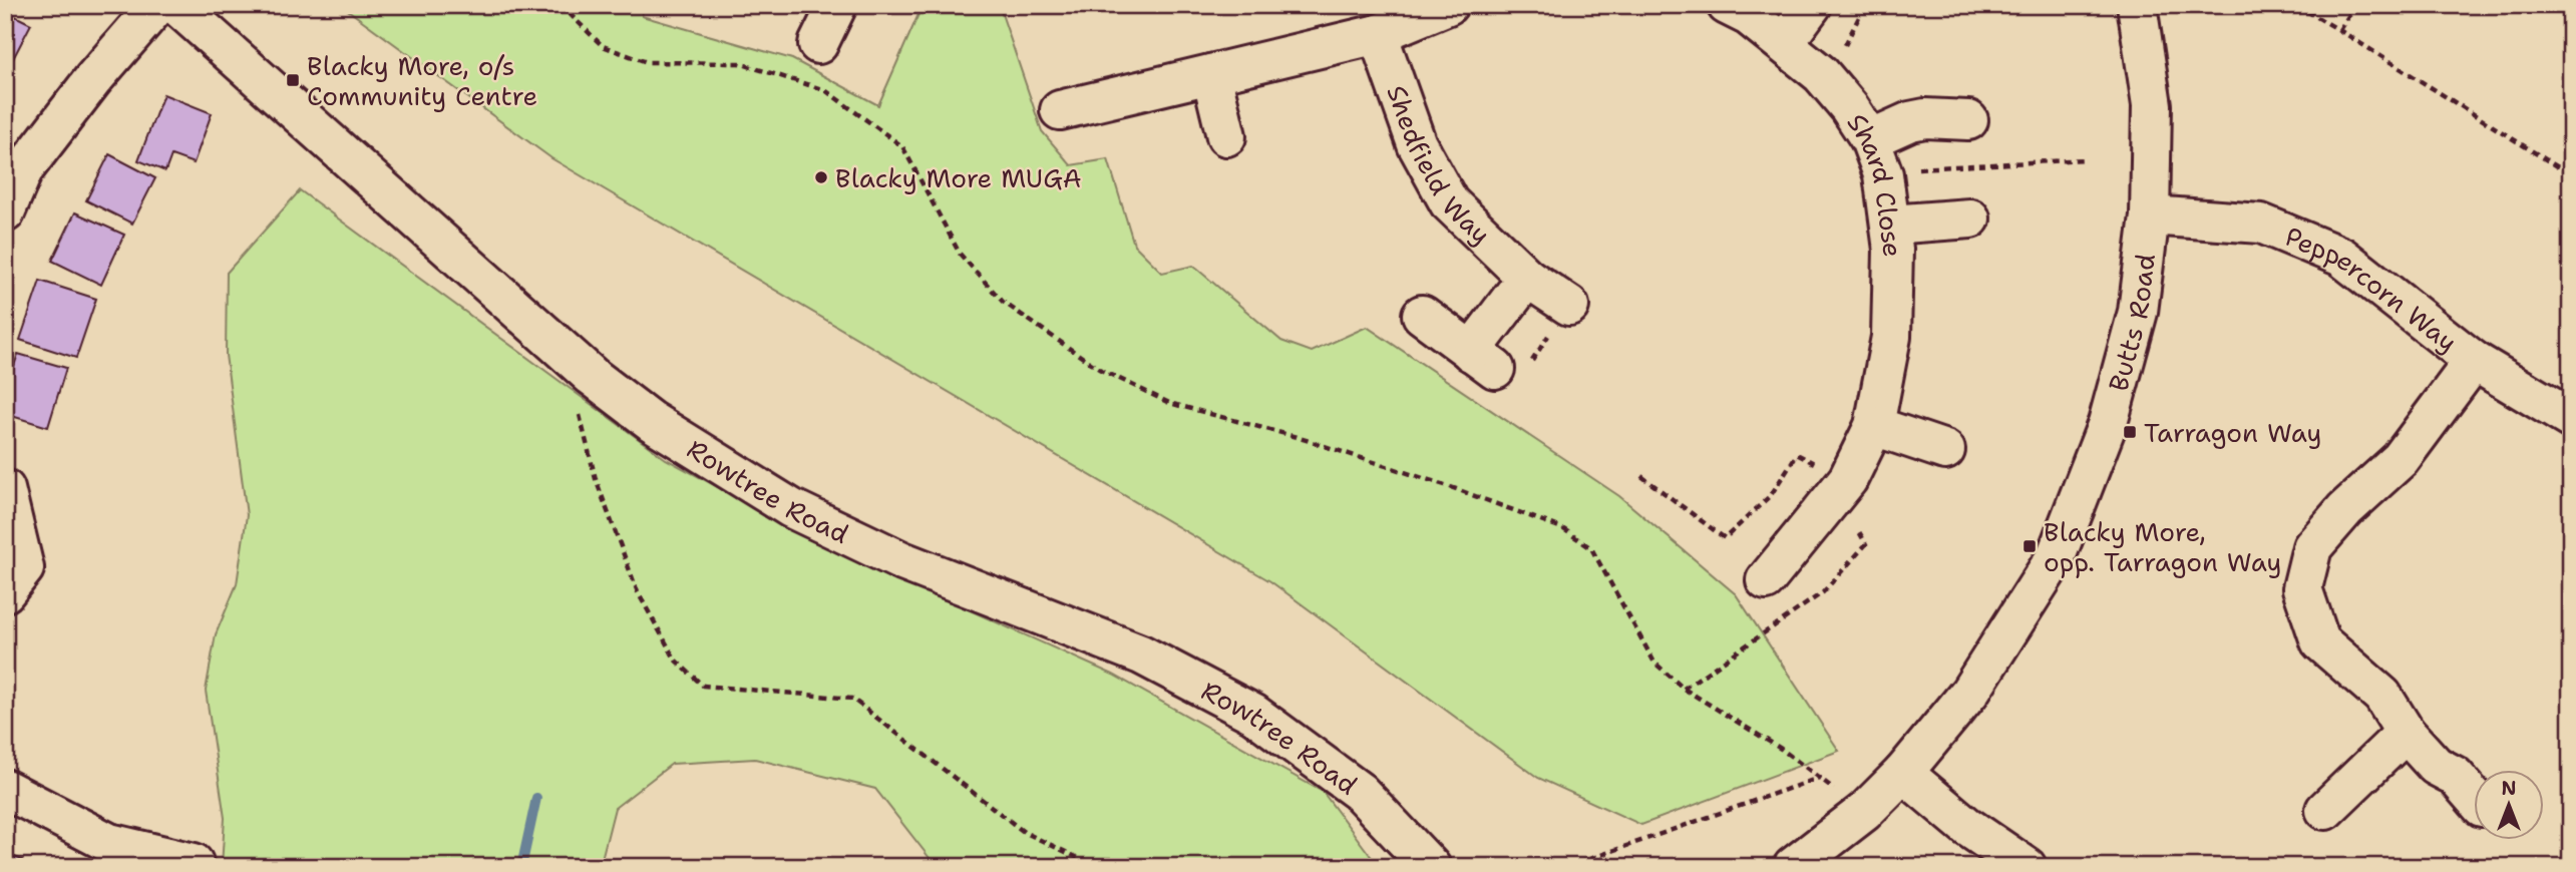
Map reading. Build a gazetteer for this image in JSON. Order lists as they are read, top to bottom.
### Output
{
  "streets": {
    "street": [
      "Shedfield Way",
      "Shard Close",
      "Peppercorn Way",
      "Butts Road",
      "Rowtree Road"
    ]
  },
  "crossings": [
    ["Peppercorn Way", "Butts Road"]
  ],
  "places": {
    "transit": ["Blacky More, o/s Community Centre", "Tarragon Way", "Blacky More, opp. Tarragon Way"],
    "other": ["Blacky More MUGA"]
  },
  "north": "top"
}
